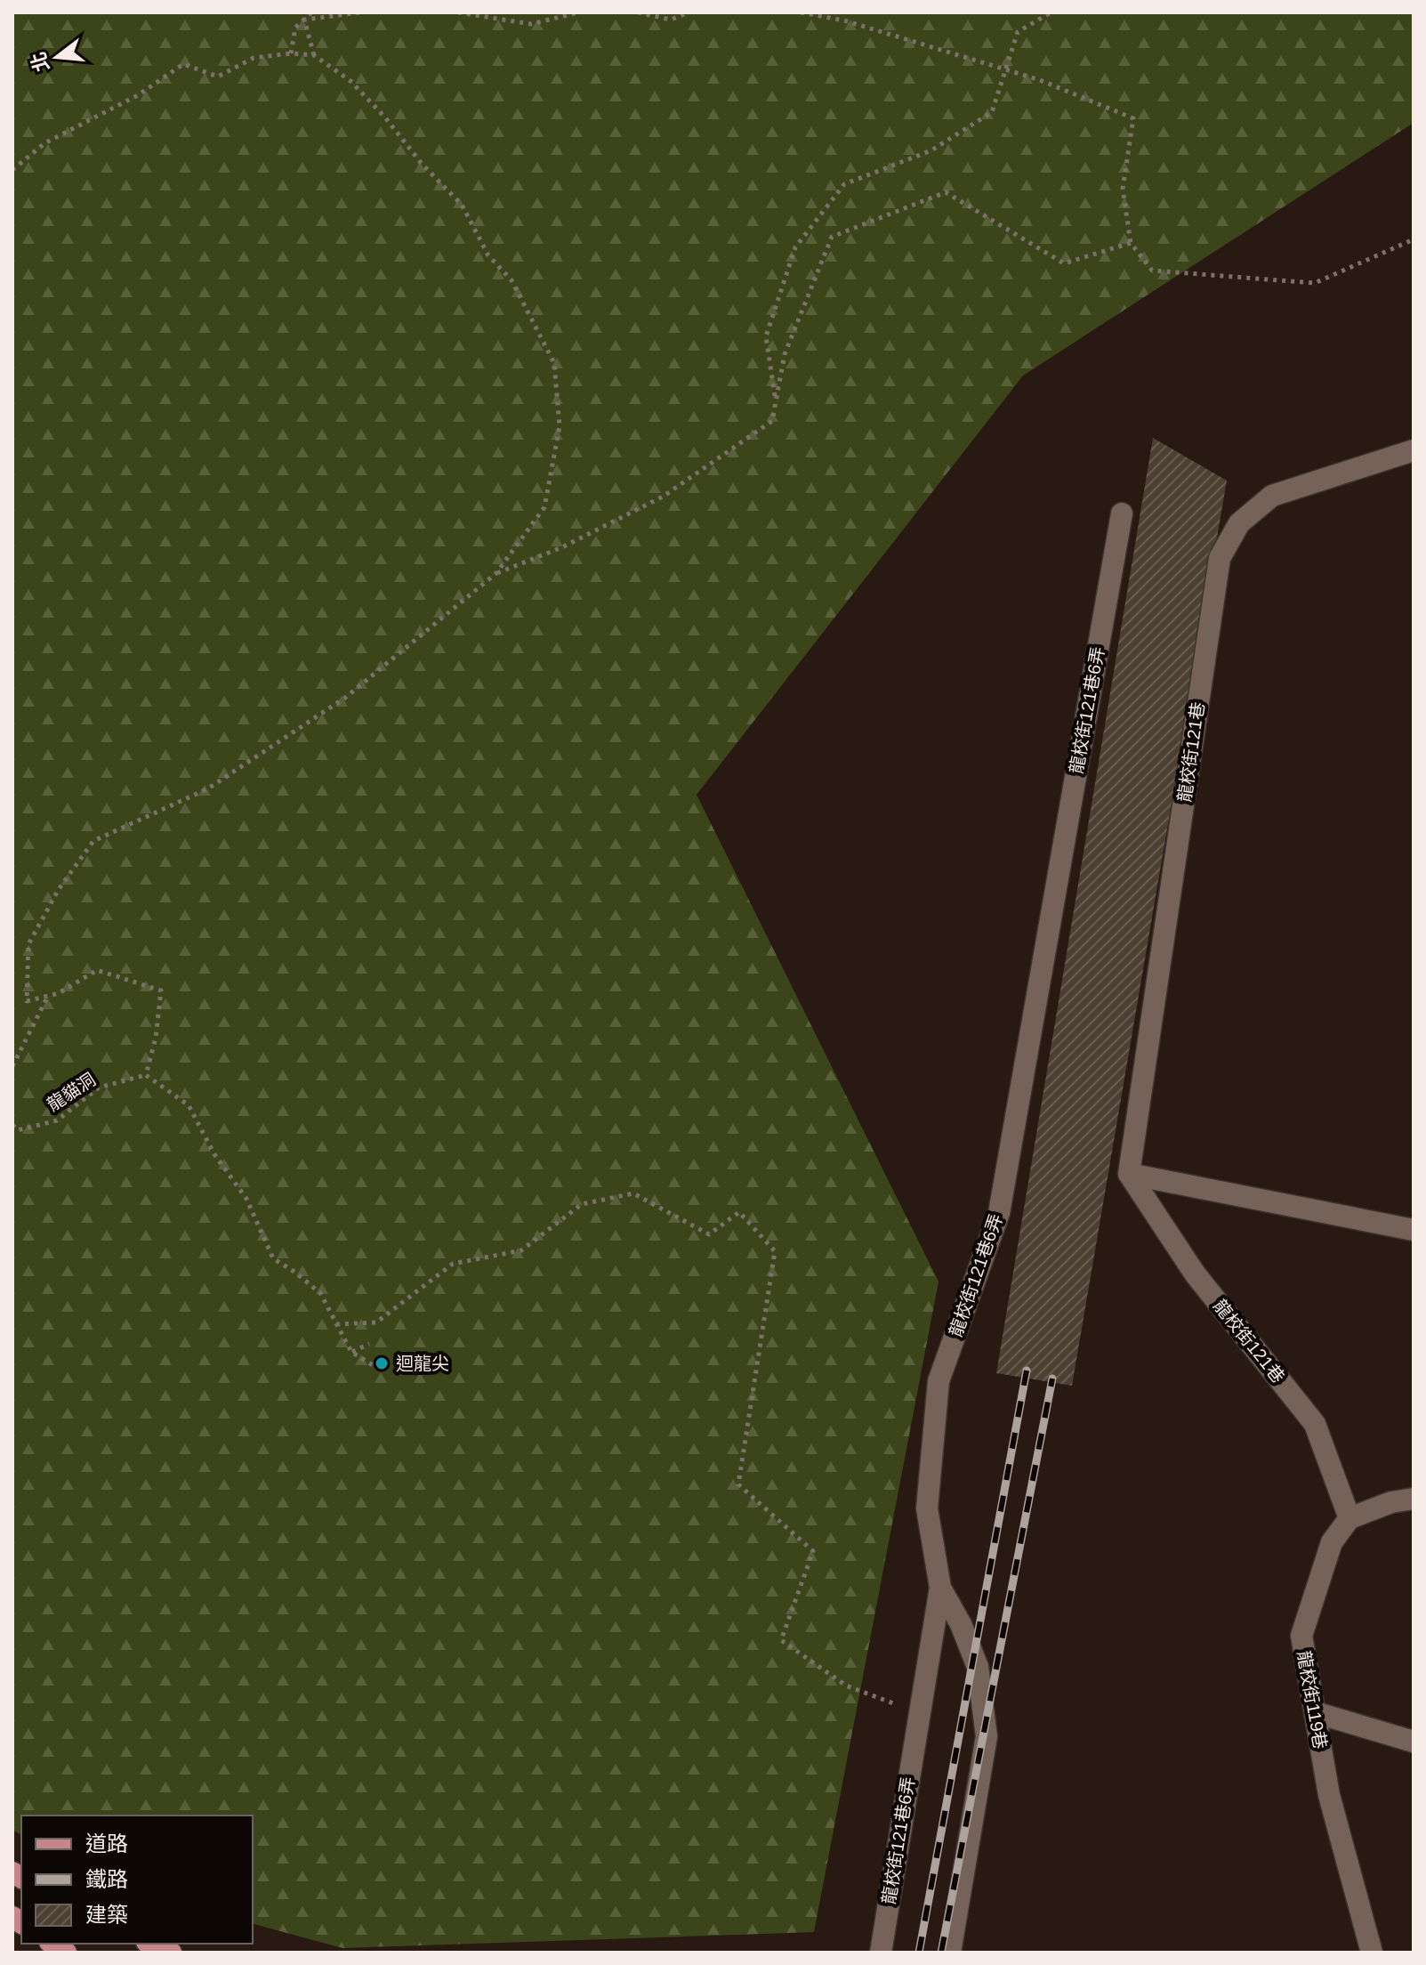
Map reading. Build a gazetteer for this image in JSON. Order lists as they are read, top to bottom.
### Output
{
  "streets": {
    "street": ["龍校街121巷6弄", "龍校街121巷", "龍校街119巷"],
    "path": ["龍貓洞"]
  },
  "crossings": [
    ["龍校街121巷", "龍校街119巷"]
  ],
  "places": ["迴龍尖"],
  "legend": ["道路", "鐵路", "建築"],
  "north": "left"
}
